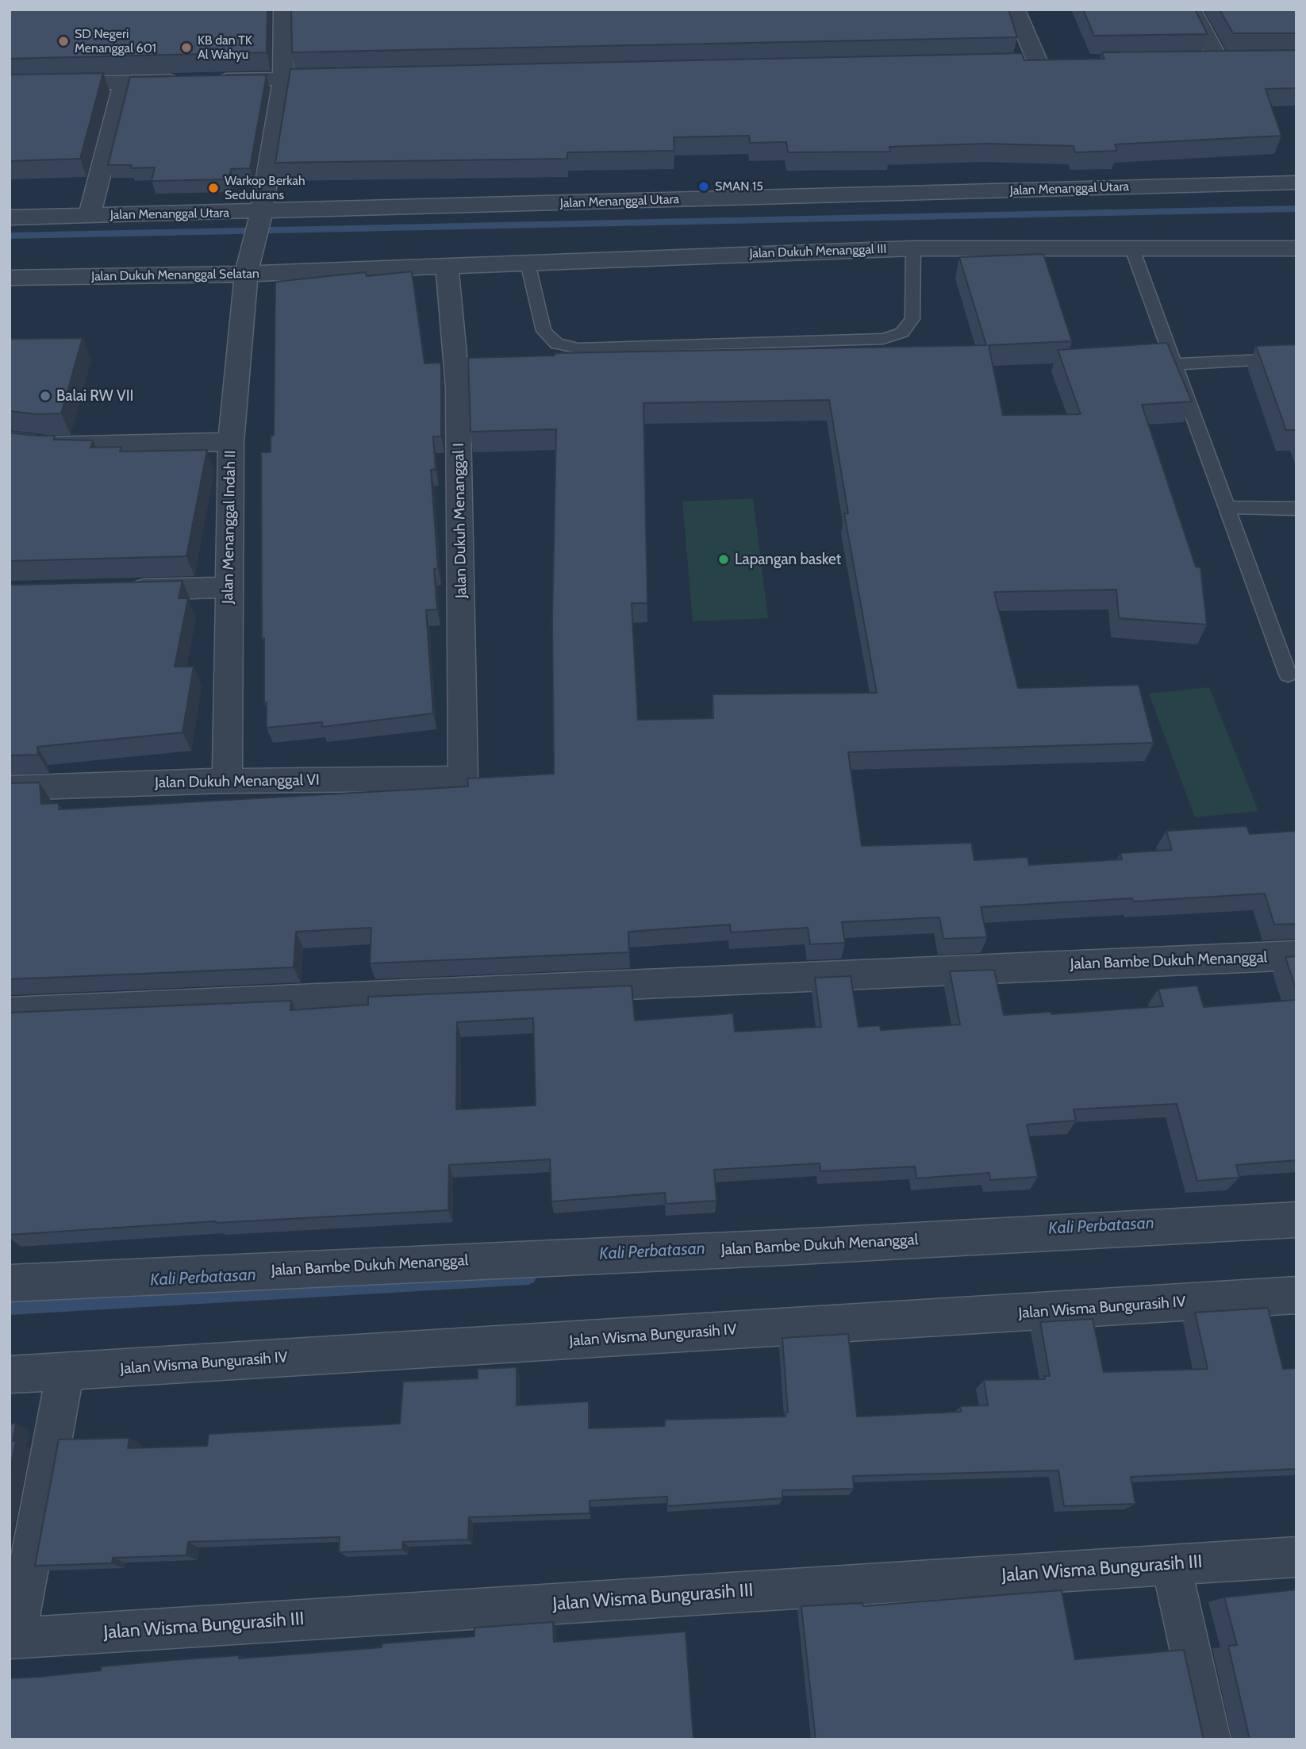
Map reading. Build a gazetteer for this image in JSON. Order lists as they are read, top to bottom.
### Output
{
  "streets": {
    "street": [
      "Jalan Menanggal Utara",
      "Jalan Dukuh Menanggal III",
      "Jalan Dukuh Menanggal Selatan",
      "Jalan Dukuh Menanggal I",
      "Jalan Menanggal Indah II",
      "Jalan Dukuh Menanggal VI",
      "Jalan Bambe Dukuh Menanggal",
      "Jalan Wisma Bungurasih IV",
      "Jalan Wisma Bungurasih III"
    ]
  },
  "crossings": [
    ["Jalan Menanggal Utara", "Jalan Menanggal Indah II"],
    ["Jalan Dukuh Menanggal III", "Jalan Dukuh Menanggal Selatan"],
    ["Jalan Dukuh Menanggal III", "Jalan Dukuh Menanggal I"],
    ["Jalan Dukuh Menanggal Selatan", "Jalan Menanggal Indah II"],
    ["Jalan Dukuh Menanggal I", "Jalan Dukuh Menanggal VI"],
    ["Jalan Menanggal Indah II", "Jalan Dukuh Menanggal VI"]
  ],
  "water": ["Kali Perbatasan"],
  "places": [
    "SD Negeri Menanggal 601",
    "KB dan TK Al Wahyu",
    "SMAN 15",
    "Warkop Berkah Sedulurans",
    "Balai RW VII",
    "Lapangan basket"
  ]
}
